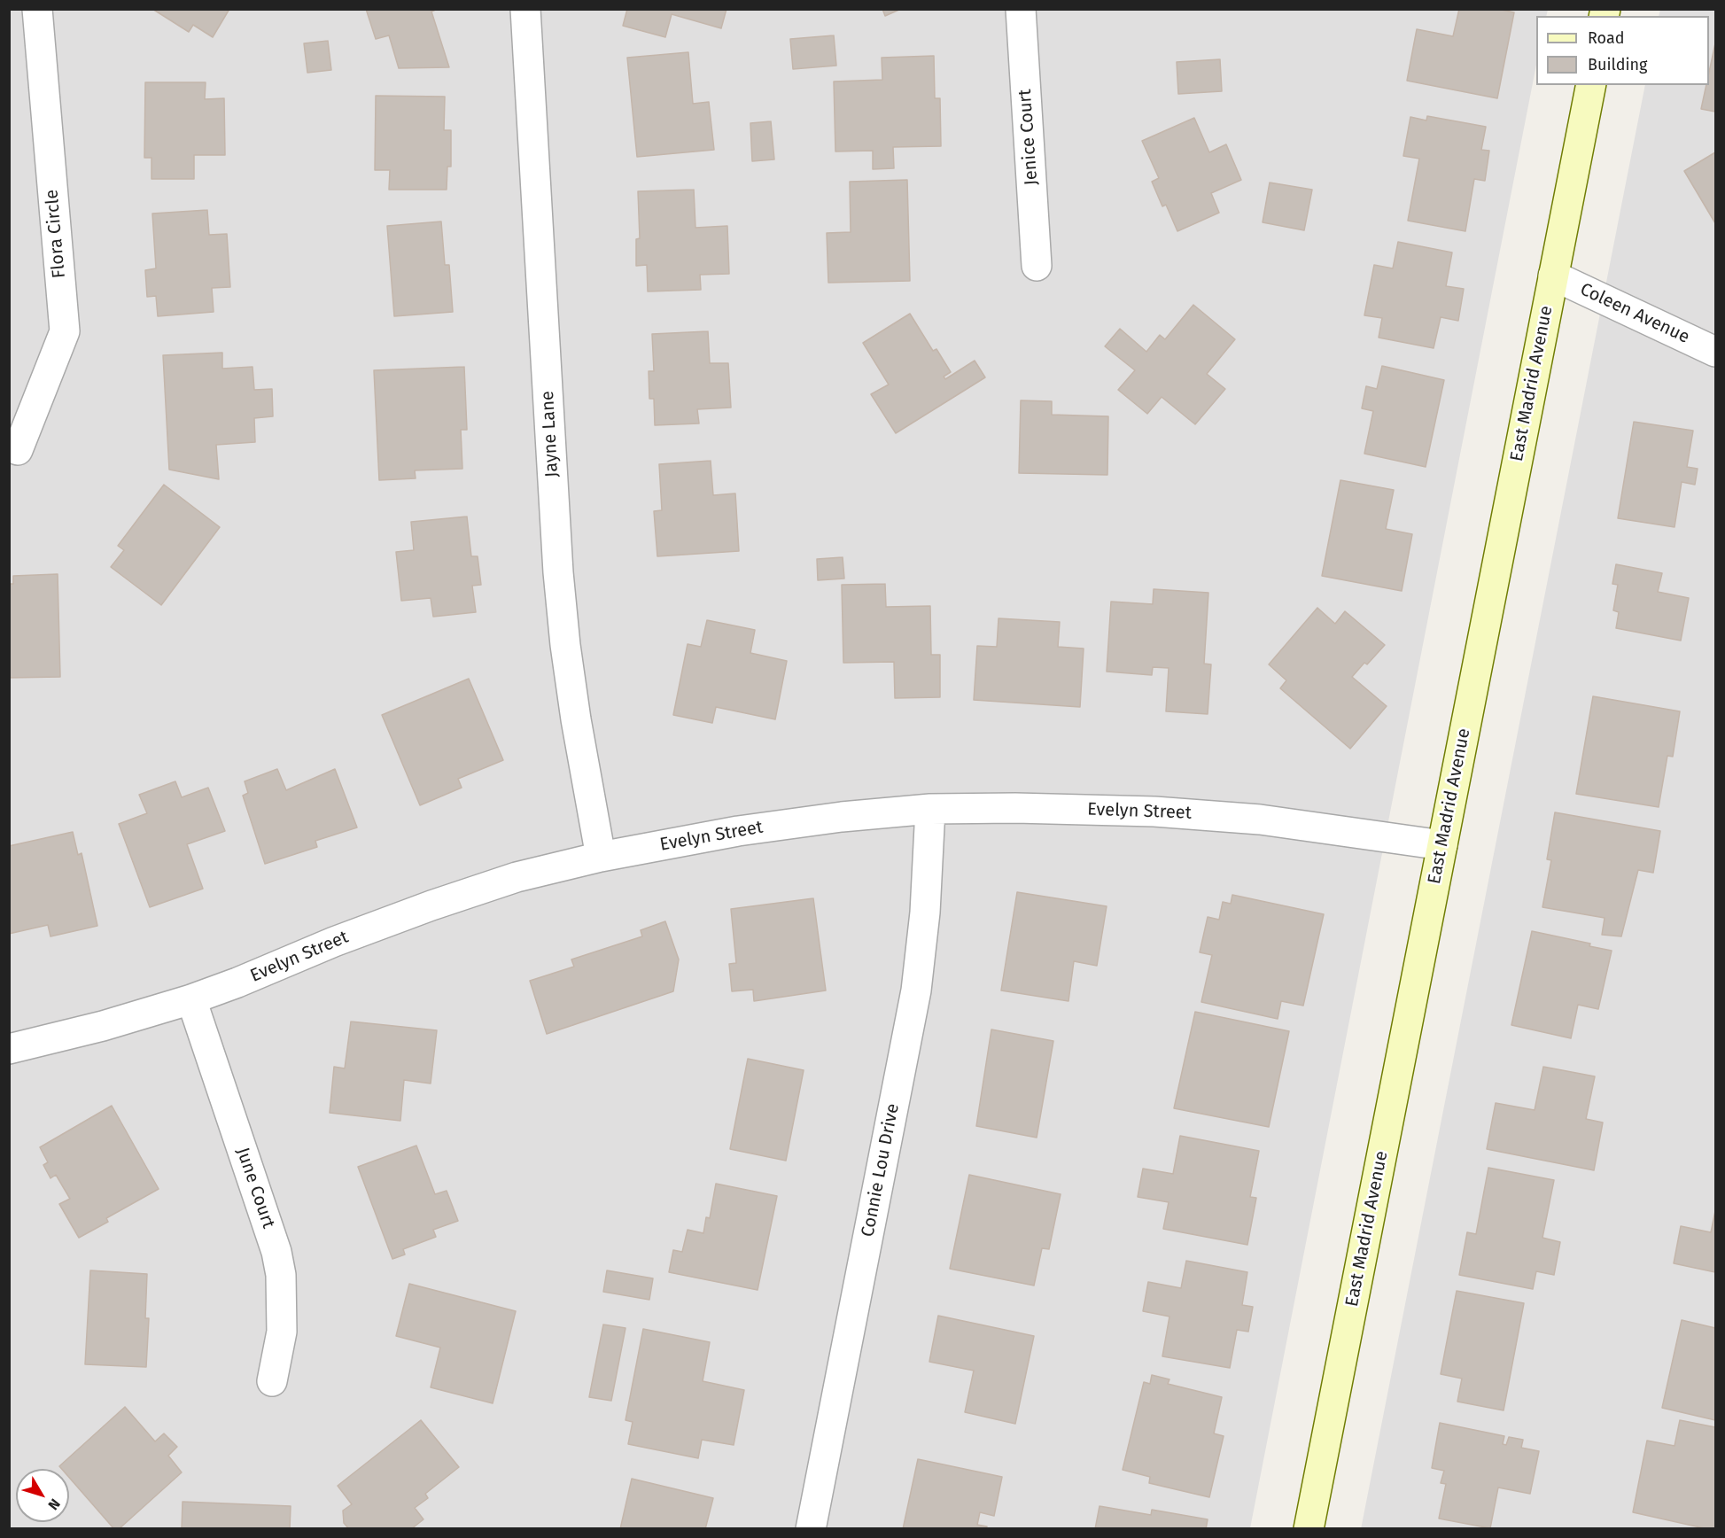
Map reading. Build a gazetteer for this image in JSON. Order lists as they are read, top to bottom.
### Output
{
  "streets": {
    "street": [
      "Jenice Court",
      "Flora Circle",
      "Coleen Avenue",
      "East Madrid Avenue",
      "Jayne Lane",
      "Evelyn Street",
      "Connie Lou Drive",
      "June Court"
    ]
  },
  "crossings": [
    ["Coleen Avenue", "East Madrid Avenue"],
    ["East Madrid Avenue", "Evelyn Street"],
    ["Jayne Lane", "Evelyn Street"],
    ["Evelyn Street", "Connie Lou Drive"],
    ["Evelyn Street", "June Court"]
  ],
  "legend": ["Road", "Building"],
  "north": "bottom right"
}
